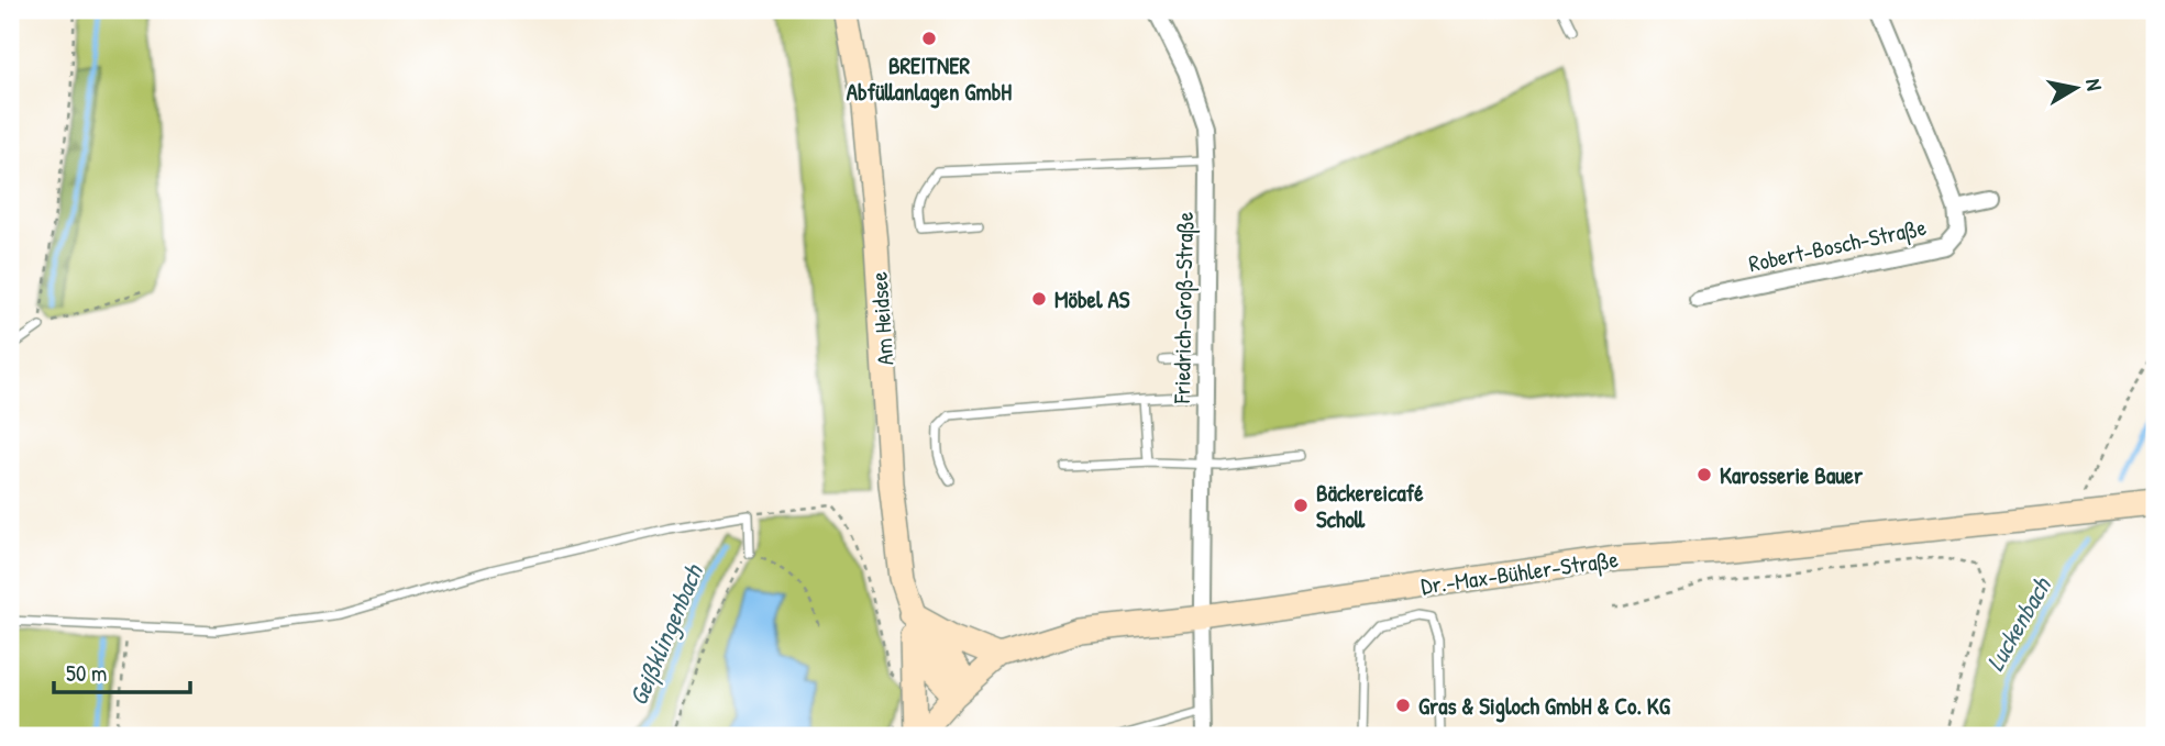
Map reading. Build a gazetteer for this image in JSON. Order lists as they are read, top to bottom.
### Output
{
  "streets": {
    "street": [
      "Robert-Bosch-Straße",
      "Friedrich-Groß-Straße",
      "Am Heidsee",
      "Dr.-Max-Bühler-Straße"
    ]
  },
  "crossings": [
    ["Friedrich-Groß-Straße", "Dr.-Max-Bühler-Straße"],
    ["Am Heidsee", "Dr.-Max-Bühler-Straße"]
  ],
  "water": ["Luckenbach", "Geißklingenbach"],
  "places": [
    "BREITNER Abfüllanlagen GmbH",
    "Möbel AS",
    "Karosserie Bauer",
    "Bäckereicafé Scholl",
    "Gras & Sigloch GmbH & Co. KG"
  ],
  "scale_bar": "50 m",
  "north": "right"
}
